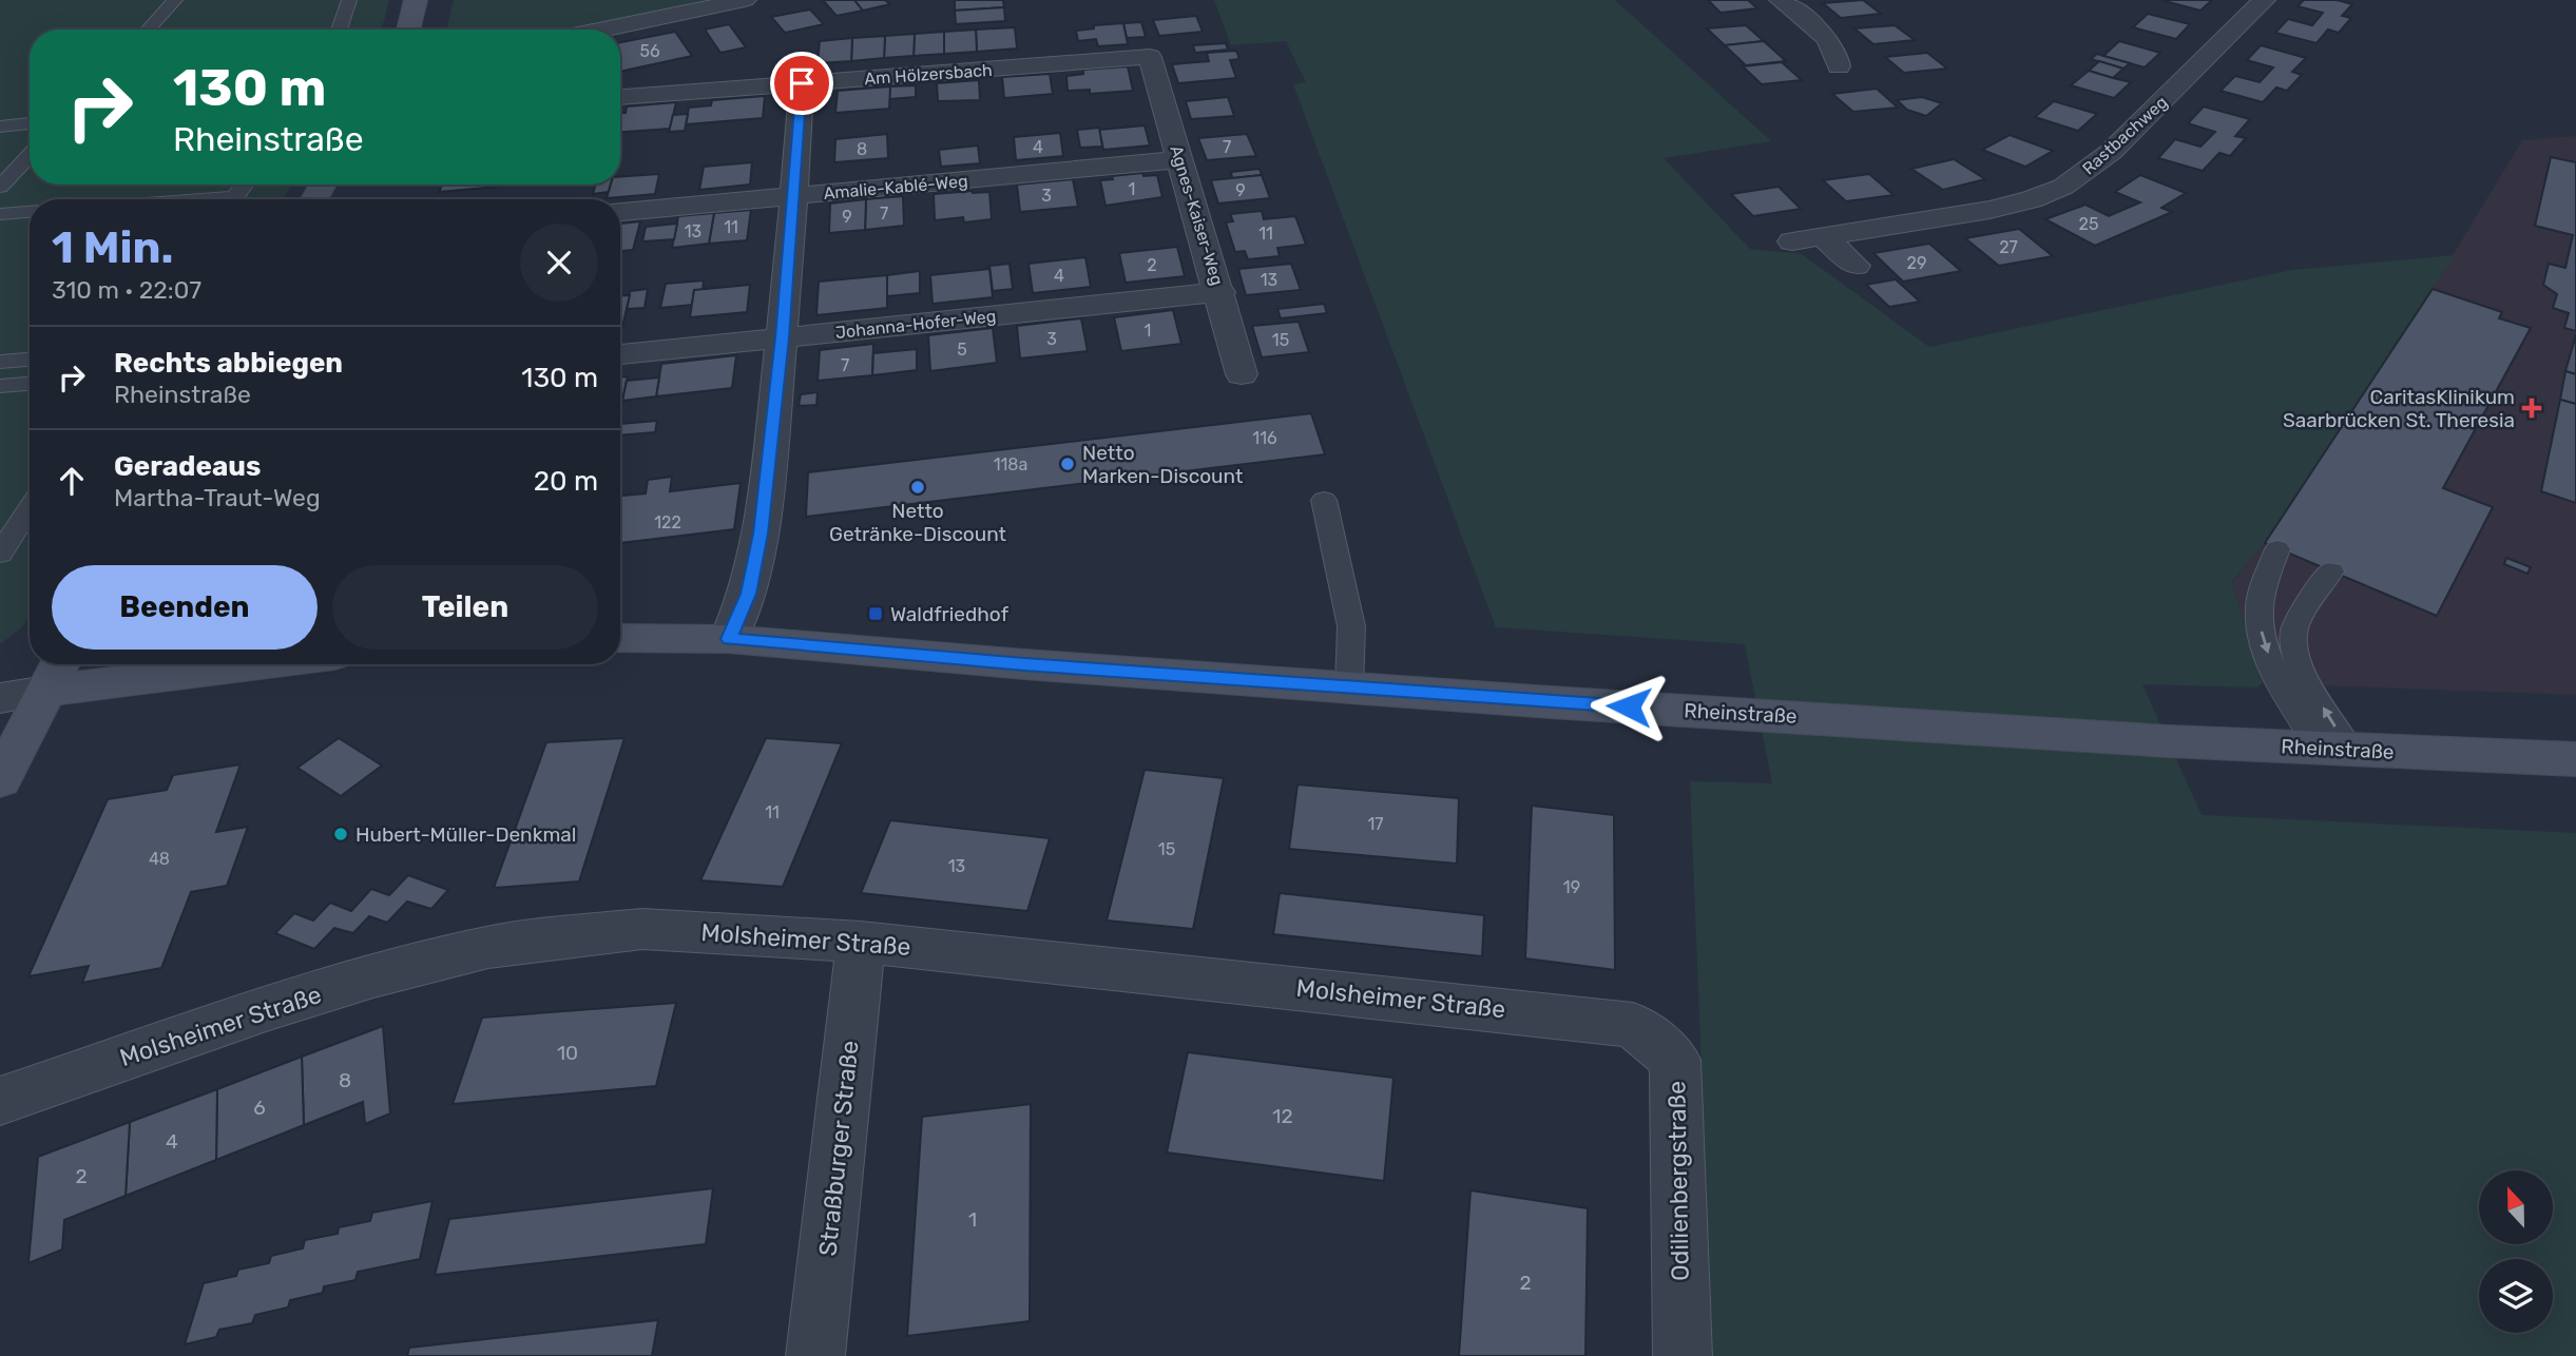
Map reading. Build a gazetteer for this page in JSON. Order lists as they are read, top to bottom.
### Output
{
  "streets": {
    "street": [
      "Am Hölzersbach",
      "Rastbachweg",
      "Amalie-Kablé-Weg",
      "Agnes-Kaiser-Weg",
      "Johanna-Hofer-Weg",
      "Rheinstraße",
      "Molsheimer Straße",
      "Straßburger Straße",
      "Odilienbergstraße"
    ]
  },
  "crossings": [
    ["Am Hölzersbach", "Agnes-Kaiser-Weg"],
    ["Amalie-Kablé-Weg", "Agnes-Kaiser-Weg"],
    ["Agnes-Kaiser-Weg", "Johanna-Hofer-Weg"],
    ["Molsheimer Straße", "Straßburger Straße"],
    ["Molsheimer Straße", "Odilienbergstraße"]
  ],
  "places": {
    "health": ["CaritasKlinikum Saarbrücken St. Theresia"],
    "other": ["Netto Marken-Discount", "Netto Getränke-Discount", "Hubert-Müller-Denkmal"],
    "transit": ["Waldfriedhof"]
  },
  "house_numbers": [
    "56",
    "4",
    "7",
    "8",
    "1",
    "9",
    "3",
    "7",
    "9",
    "25",
    "11",
    "13",
    "11",
    "27",
    "29",
    "2",
    "4",
    "13",
    "1",
    "3",
    "15",
    "5",
    "7",
    "116",
    "118a",
    "122",
    "11",
    "17",
    "15",
    "48",
    "13",
    "19",
    "10",
    "8",
    "6",
    "12",
    "4",
    "2",
    "1",
    "2"
  ],
  "north": "top",
  "page": {
    "turn": ["130 m", "Rheinstraße"],
    "heading": ["1 Min.", "310 m · 22:07"],
    "list": [
      {
        "name": "Rechts abbiegen",
        "note": "Rheinstraße",
        "value": "130 m"
      },
      {
        "name": "Geradeaus",
        "note": "Martha-Traut-Weg",
        "value": "20 m"
      }
    ],
    "buttons": ["Beenden", "Teilen"]
  }
}
